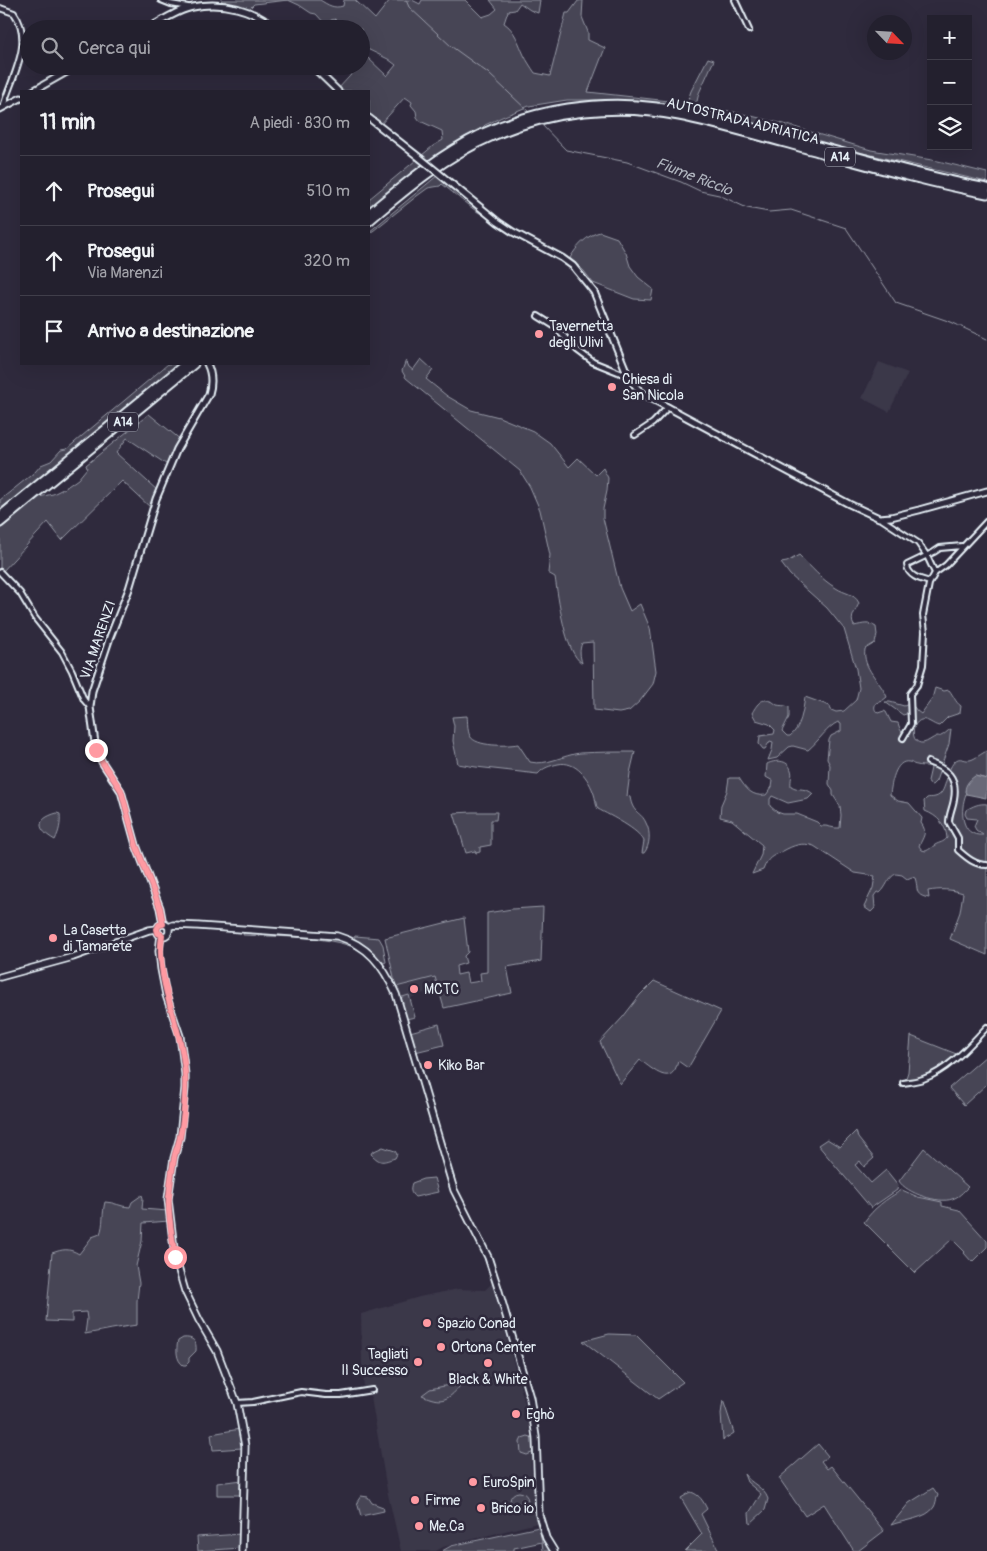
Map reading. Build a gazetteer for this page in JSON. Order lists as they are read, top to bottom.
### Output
{
  "streets": {
    "highway": ["AUTOSTRADA ADRIATICA", "A14"],
    "street": ["VIA MARENZI"]
  },
  "water": ["Fiume Riccio"],
  "places": [
    "Tavernetta degli Ulivi",
    "Chiesa di San Nicola",
    "La Casetta di Tamarete",
    "MCTC",
    "Kiko Bar",
    "Spazio Conad",
    "Ortona Center",
    "Tagliati Il Successo",
    "Black & White",
    "Eghò",
    "EuroSpin",
    "Firme",
    "Brico io",
    "Me.Ca"
  ],
  "north": "bottom right",
  "page": {
    "map_buttons": ["+", "−"],
    "search": "Cerca qui",
    "heading": ["11 min", "A piedi · 830 m"],
    "list": [
      ["Prosegui", "510 m"],
      ["Prosegui", "Via Marenzi", "320 m"],
      "Arrivo a destinazione"
    ]
  }
}
